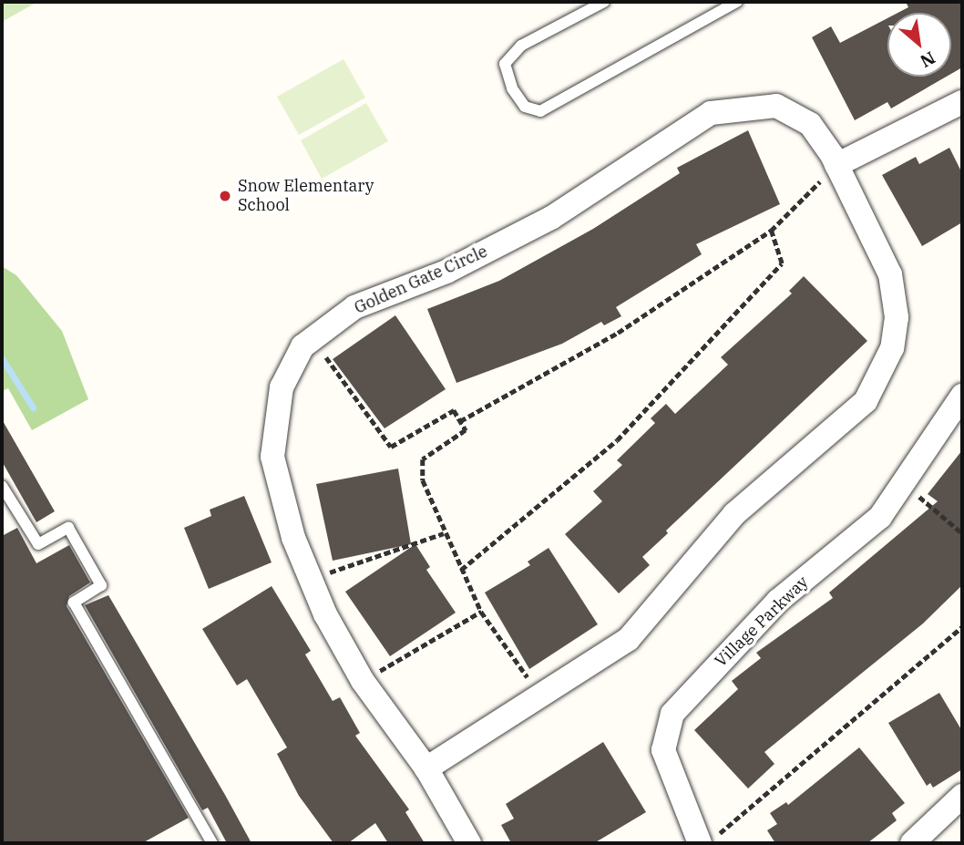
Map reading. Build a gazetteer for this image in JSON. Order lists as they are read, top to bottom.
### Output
{
  "streets": {
    "street": ["Golden Gate Circle", "Village Parkway"]
  },
  "places": ["Snow Elementary School"],
  "north": "bottom right"
}
